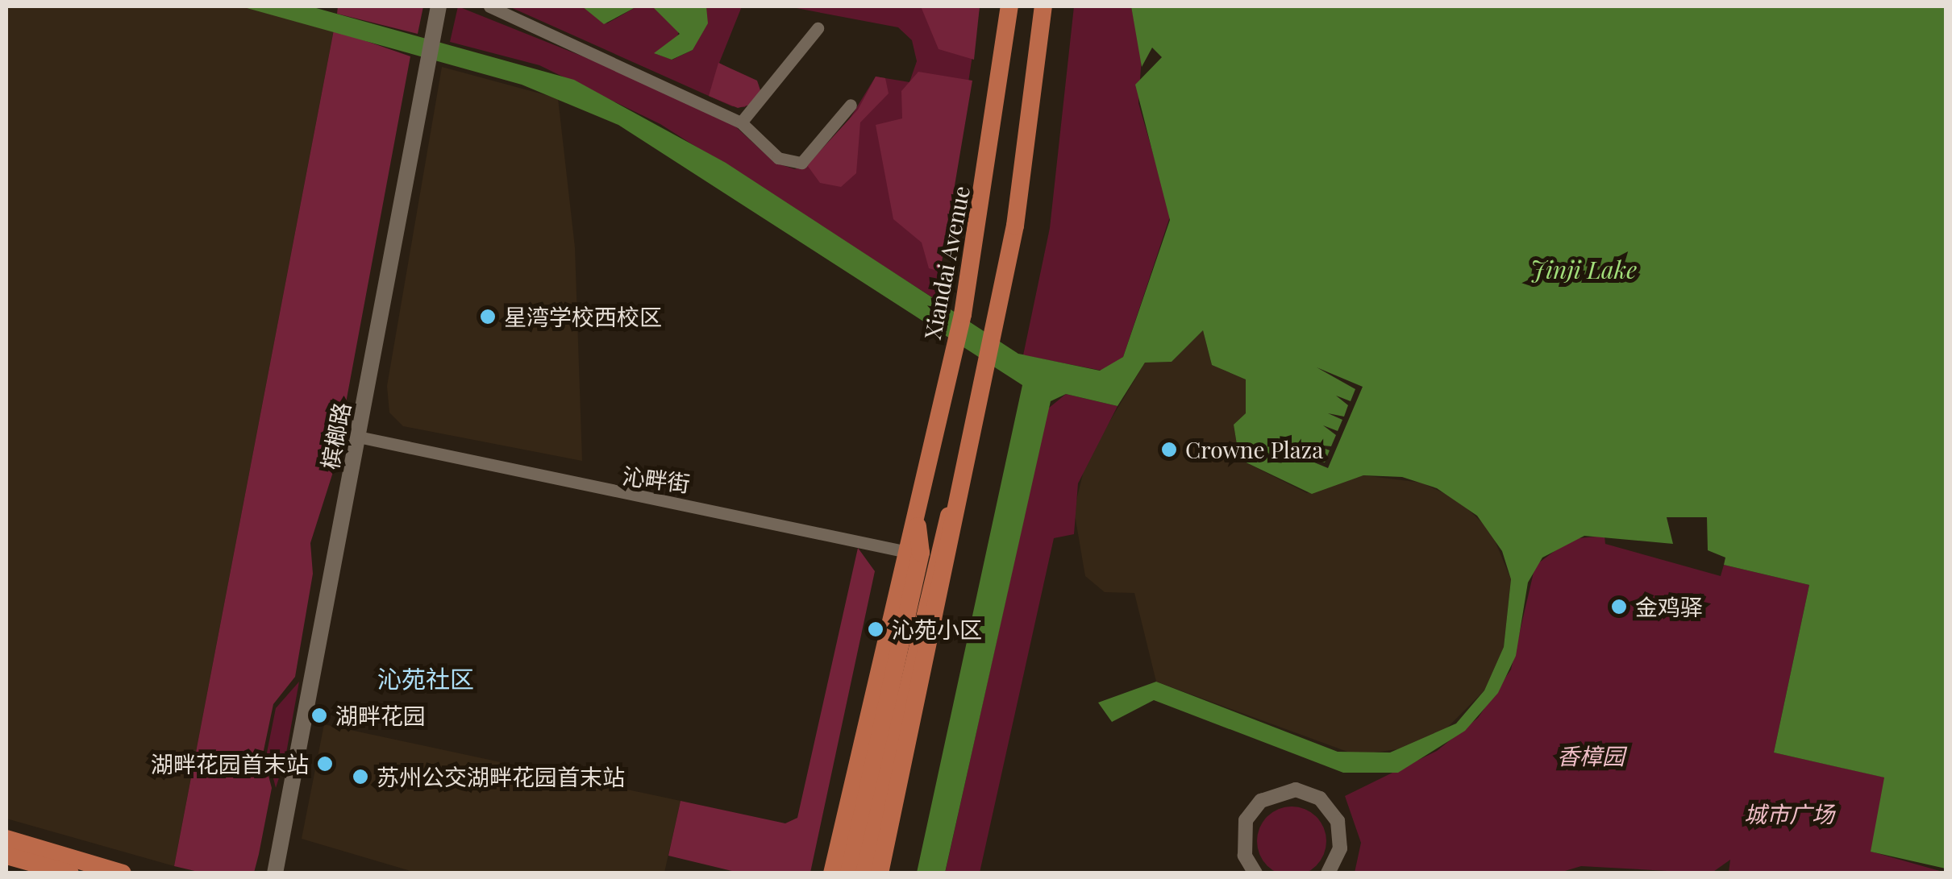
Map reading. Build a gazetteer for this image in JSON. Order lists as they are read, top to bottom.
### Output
{
  "streets": {
    "main road": ["Xiandai Avenue", "槟榔路"],
    "street": ["沁畔街"]
  },
  "crossings": [
    ["Xiandai Avenue", "沁畔街"],
    ["槟榔路", "沁畔街"]
  ],
  "districts": ["沁苑社区"],
  "water": ["Jinji Lake"],
  "parks": ["香樟园", "城市广场"],
  "places": [
    "星湾学校西校区",
    "Crowne Plaza",
    "金鸡驿",
    "沁苑小区",
    "湖畔花园",
    "湖畔花园首末站",
    "苏州公交湖畔花园首末站"
  ]
}
